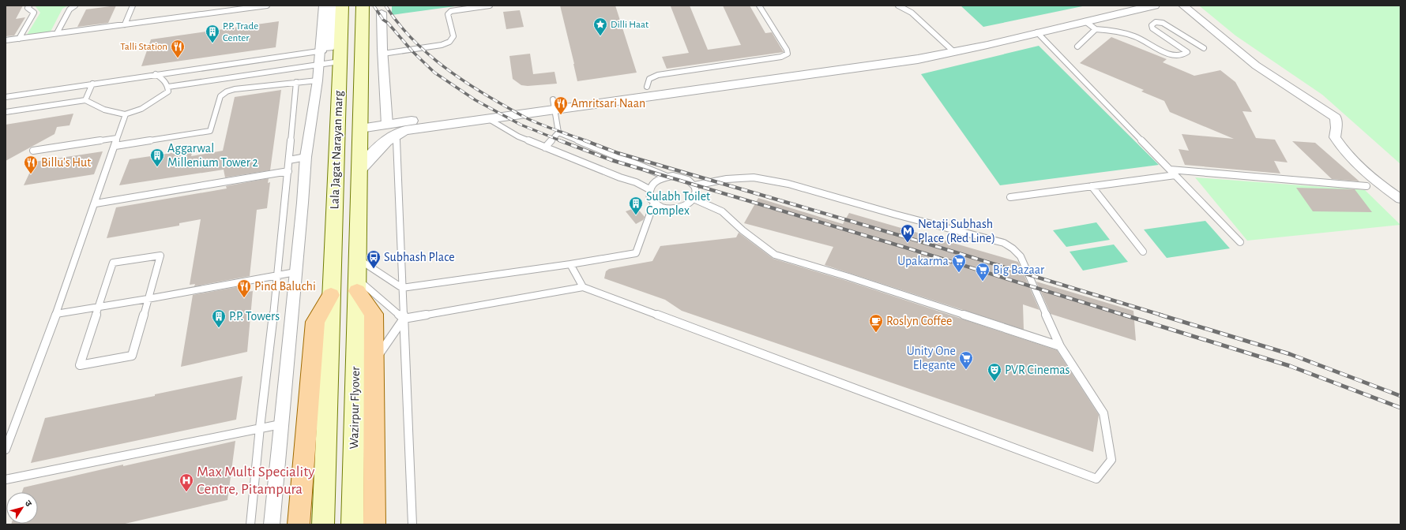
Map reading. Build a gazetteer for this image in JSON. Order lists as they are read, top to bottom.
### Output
{
  "streets": {
    "main road": ["Lala Jagat Narayan marg", "Wazirpur Flyover"]
  },
  "crossings": [
    ["Lala Jagat Narayan marg", "Wazirpur Flyover"]
  ],
  "places": {
    "place": ["Dilli Haat"],
    "building": [
      "P.P. Trade Center",
      "Aggarwal Millenium Tower 2",
      "Sulabh Toilet Complex",
      "P.P. Towers"
    ],
    "restaurant": [
      "Talli Station",
      "Amritsari Naan",
      "Billu's Hut",
      "Pind Baluchi"
    ],
    "metro station": ["Netaji Subhash Place (Red Line)"],
    "bus stop": ["Subhash Place"],
    "supermarket": ["Upakarma", "Big Bazaar", "Unity One Elegante"],
    "cafe": ["Roslyn Coffee"],
    "theatre": ["PVR Cinemas"],
    "hospital": ["Max Multi Speciality Centre, Pitampura"]
  },
  "north": "top right"
}
